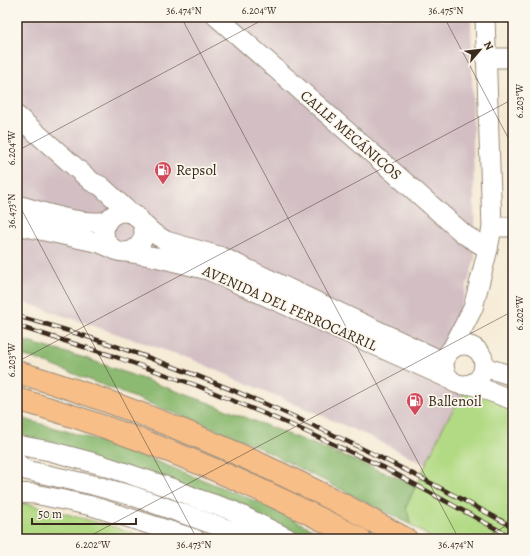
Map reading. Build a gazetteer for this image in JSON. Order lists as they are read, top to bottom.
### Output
{
  "streets": {
    "street": ["CALLE MECÁNICOS", "AVENIDA DEL FERROCARRIL"]
  },
  "places": {
    "fuel station": ["Repsol", "Ballenoil"]
  },
  "scale_bar": "50 m",
  "north": "top right",
  "coordinates": [
    "36.474°N",
    "6.204°W",
    "36.475°N",
    "6.203°W",
    "36.473°N",
    "6.202°W"
  ]
}
